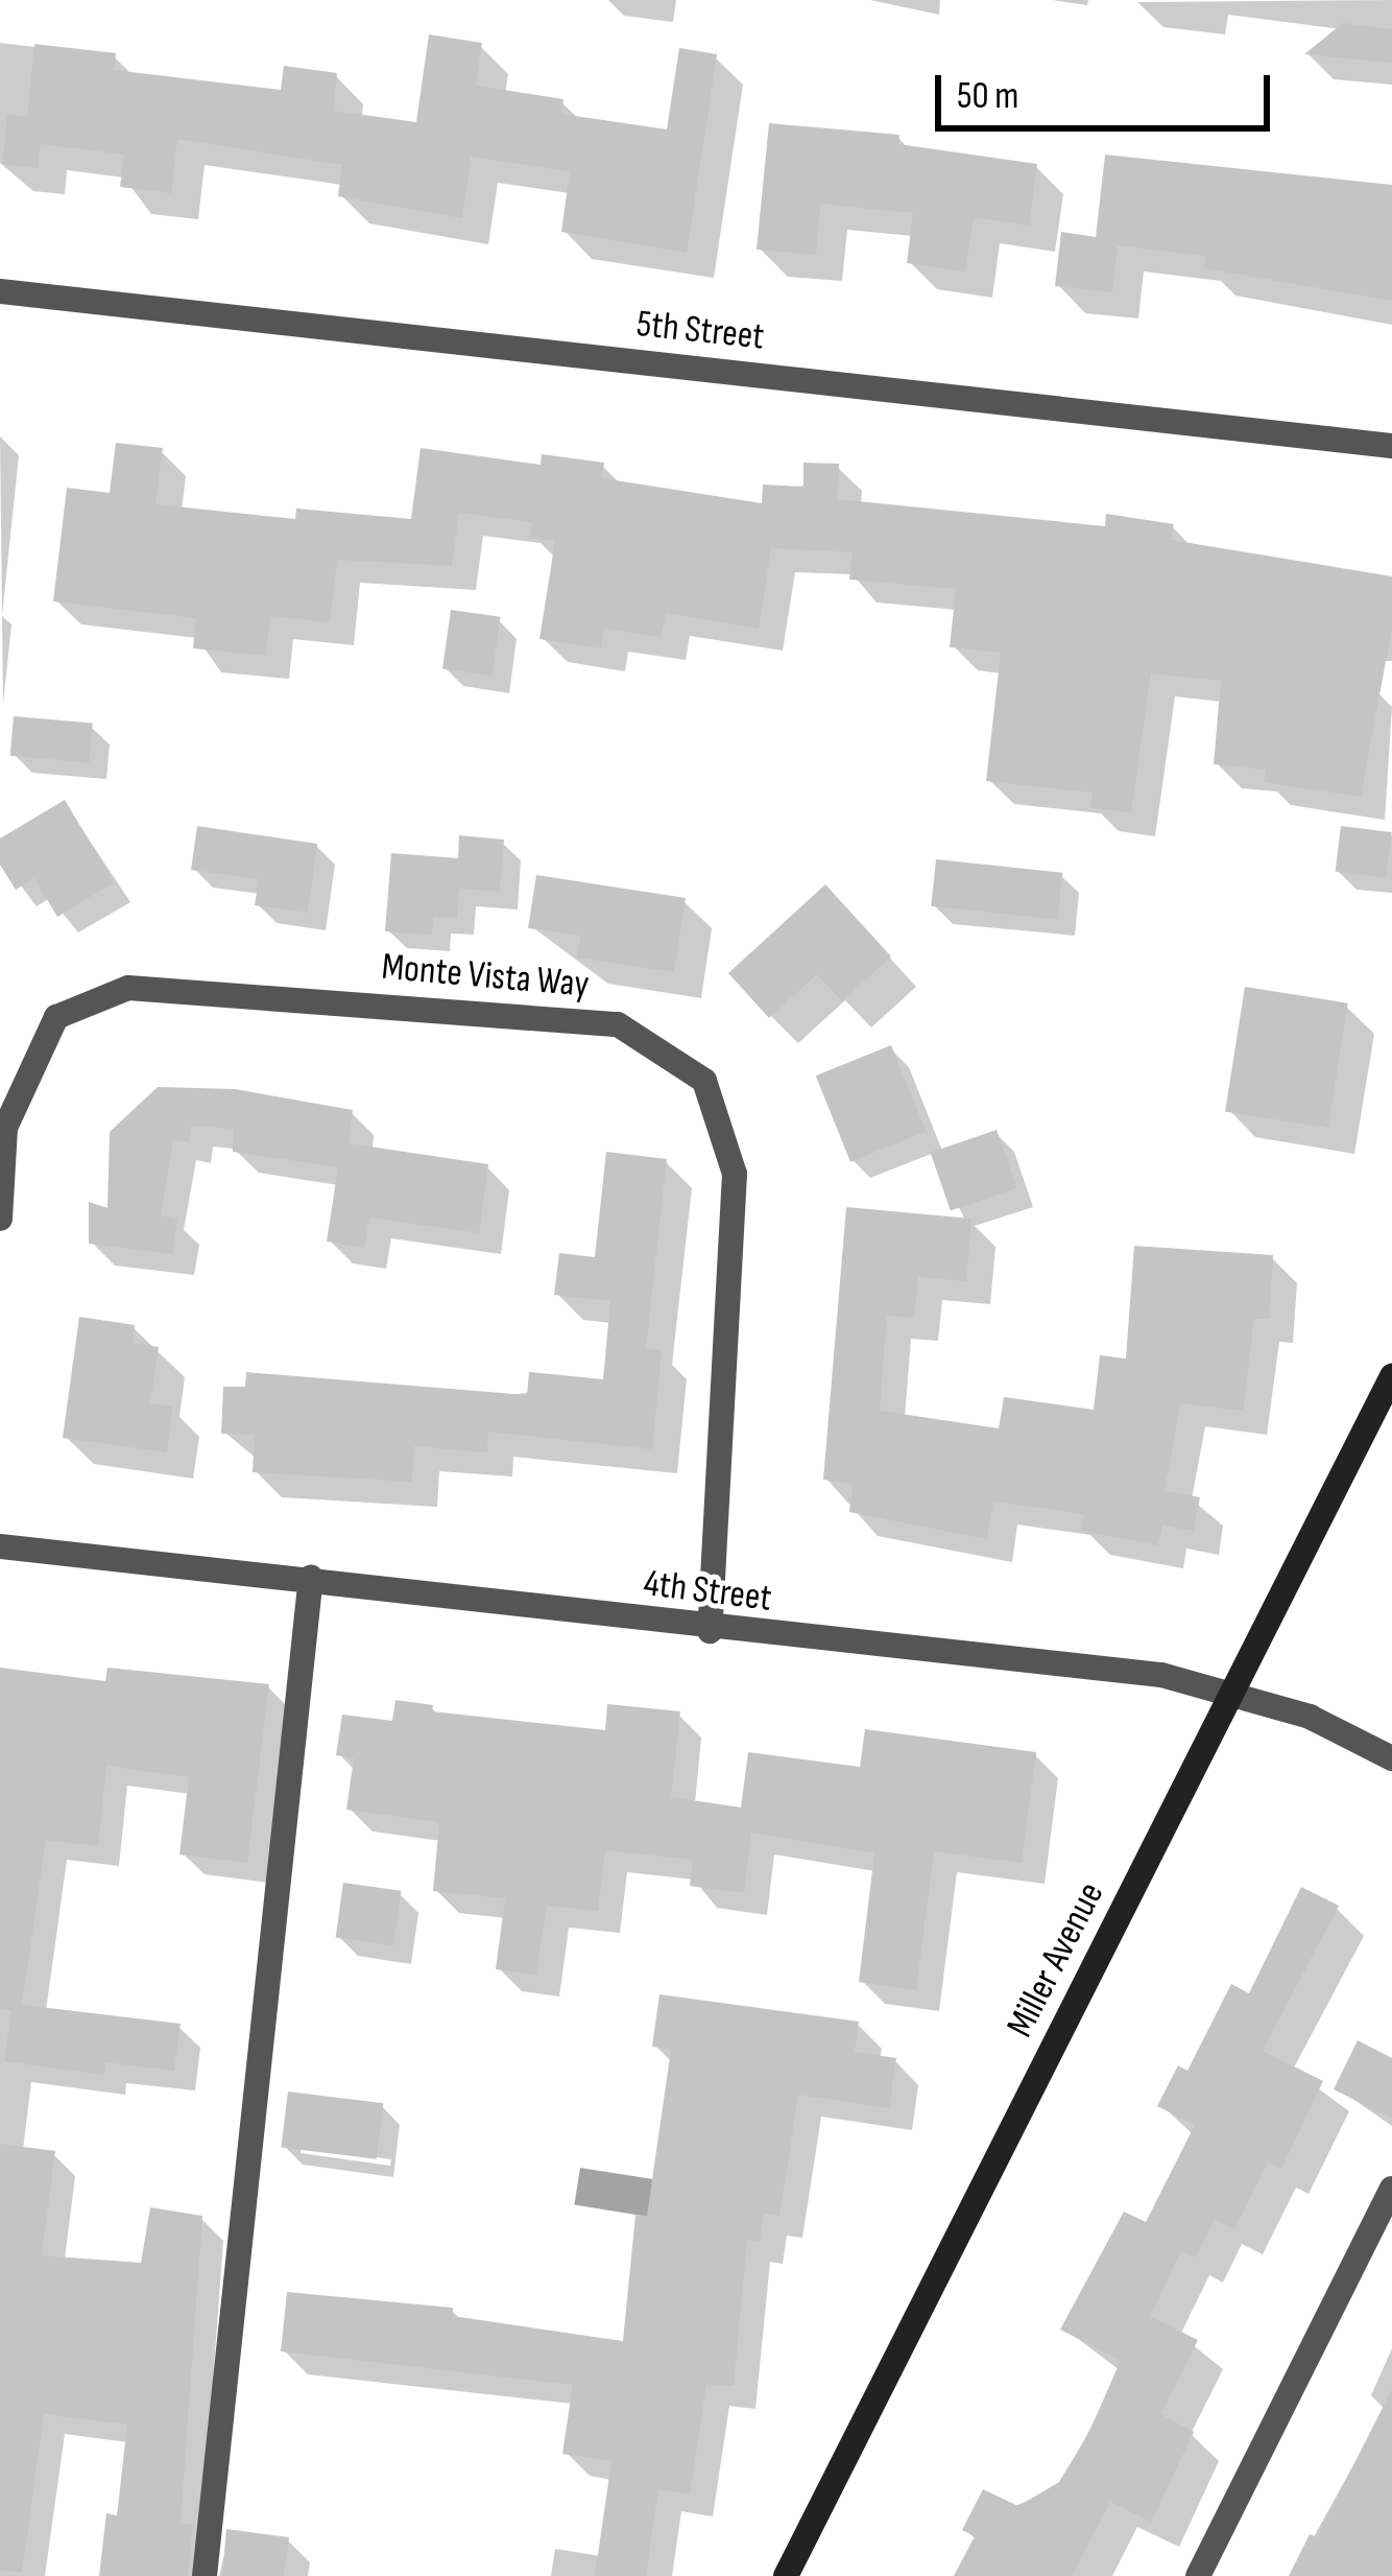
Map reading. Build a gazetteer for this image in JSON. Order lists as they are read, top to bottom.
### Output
{
  "streets": {
    "street": [
      "5th Street",
      "Monte Vista Way",
      "4th Street",
      "Miller Avenue"
    ]
  },
  "crossings": [
    ["Monte Vista Way", "4th Street"],
    ["4th Street", "Miller Avenue"]
  ],
  "scale_bar": "50 m"
}
